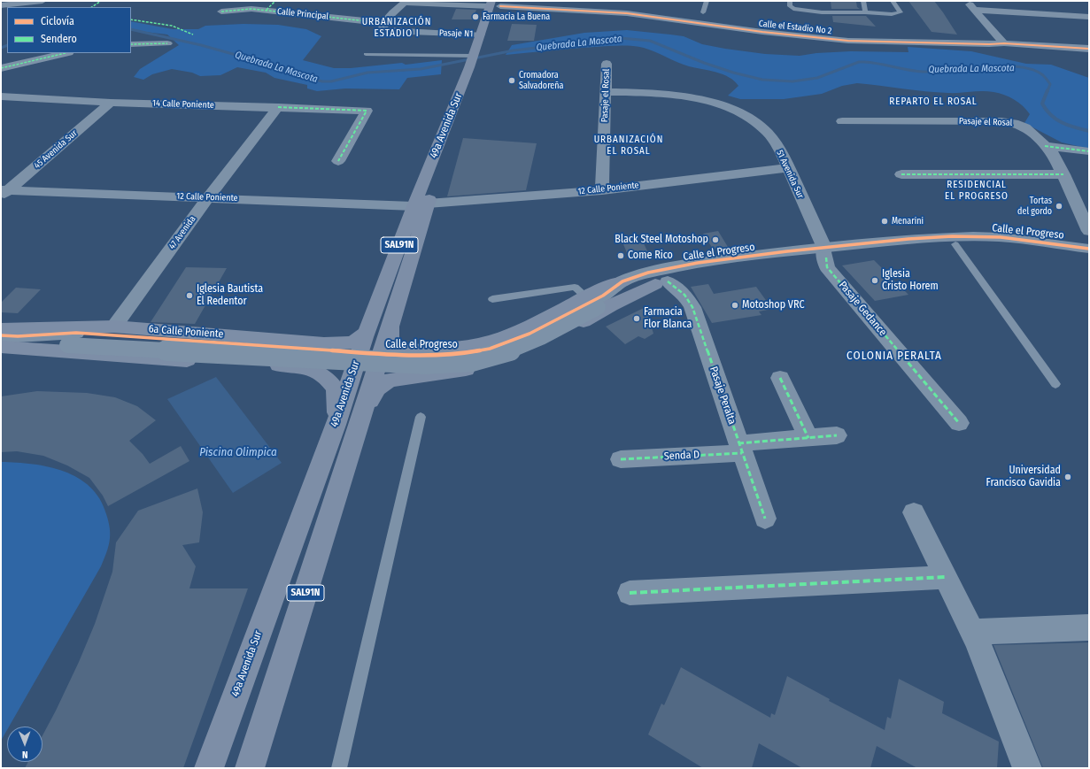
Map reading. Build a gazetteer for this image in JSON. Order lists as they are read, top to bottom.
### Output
{
  "streets": {
    "main road": ["49a Avenida Sur", "SAL91N"],
    "street": [
      "Calle Principal",
      "Calle el Estadio No 2",
      "Pasaje N1",
      "Pasaje el Rosal",
      "14 Calle Poniente",
      "45 Avenida Sur",
      "51 Avenida Sur",
      "12 Calle Poniente",
      "Calle el Progreso",
      "47 Avenida",
      "Pasaje Gedance",
      "6a Calle Poniente",
      "Pasaje Peralta",
      "Senda D"
    ]
  },
  "crossings": [
    ["Calle Principal", "Pasaje N1"],
    ["Calle el Estadio No 2", "49a Avenida Sur"],
    ["Pasaje N1", "49a Avenida Sur"],
    ["Pasaje el Rosal", "51 Avenida Sur"],
    ["Pasaje el Rosal", "12 Calle Poniente"],
    ["14 Calle Poniente", "45 Avenida Sur"],
    ["14 Calle Poniente", "47 Avenida"],
    ["49a Avenida Sur", "12 Calle Poniente"],
    ["45 Avenida Sur", "12 Calle Poniente"],
    ["51 Avenida Sur", "12 Calle Poniente"],
    ["51 Avenida Sur", "Calle el Progreso"],
    ["51 Avenida Sur", "Pasaje Gedance"],
    ["12 Calle Poniente", "47 Avenida"],
    ["Calle el Progreso", "Pasaje Gedance"],
    ["Calle el Progreso", "6a Calle Poniente"],
    ["Calle el Progreso", "Pasaje Peralta"],
    ["Pasaje Peralta", "Senda D"]
  ],
  "districts": [
    "URBANIZACIÓN ESTADIO I",
    "REPARTO EL ROSAL",
    "URBANIZACIÓN EL ROSAL",
    "RESIDENCIAL EL PROGRESO",
    "COLONIA PERALTA"
  ],
  "water": ["Quebrada La Mascota", "Piscina Olimpica"],
  "places": [
    "Farmacia La Buena",
    "Cromadora Salvadoreña",
    "Tortas del gordo",
    "Menarini",
    "Black Steel Motoshop",
    "Come Rico",
    "Iglesia Cristo Horem",
    "Iglesia Bautista El Redentor",
    "Motoshop VRC",
    "Farmacia Flor Blanca",
    "Universidad Francisco Gavidia"
  ],
  "legend": ["Ciclovía", "Sendero"],
  "north": "bottom"
}
